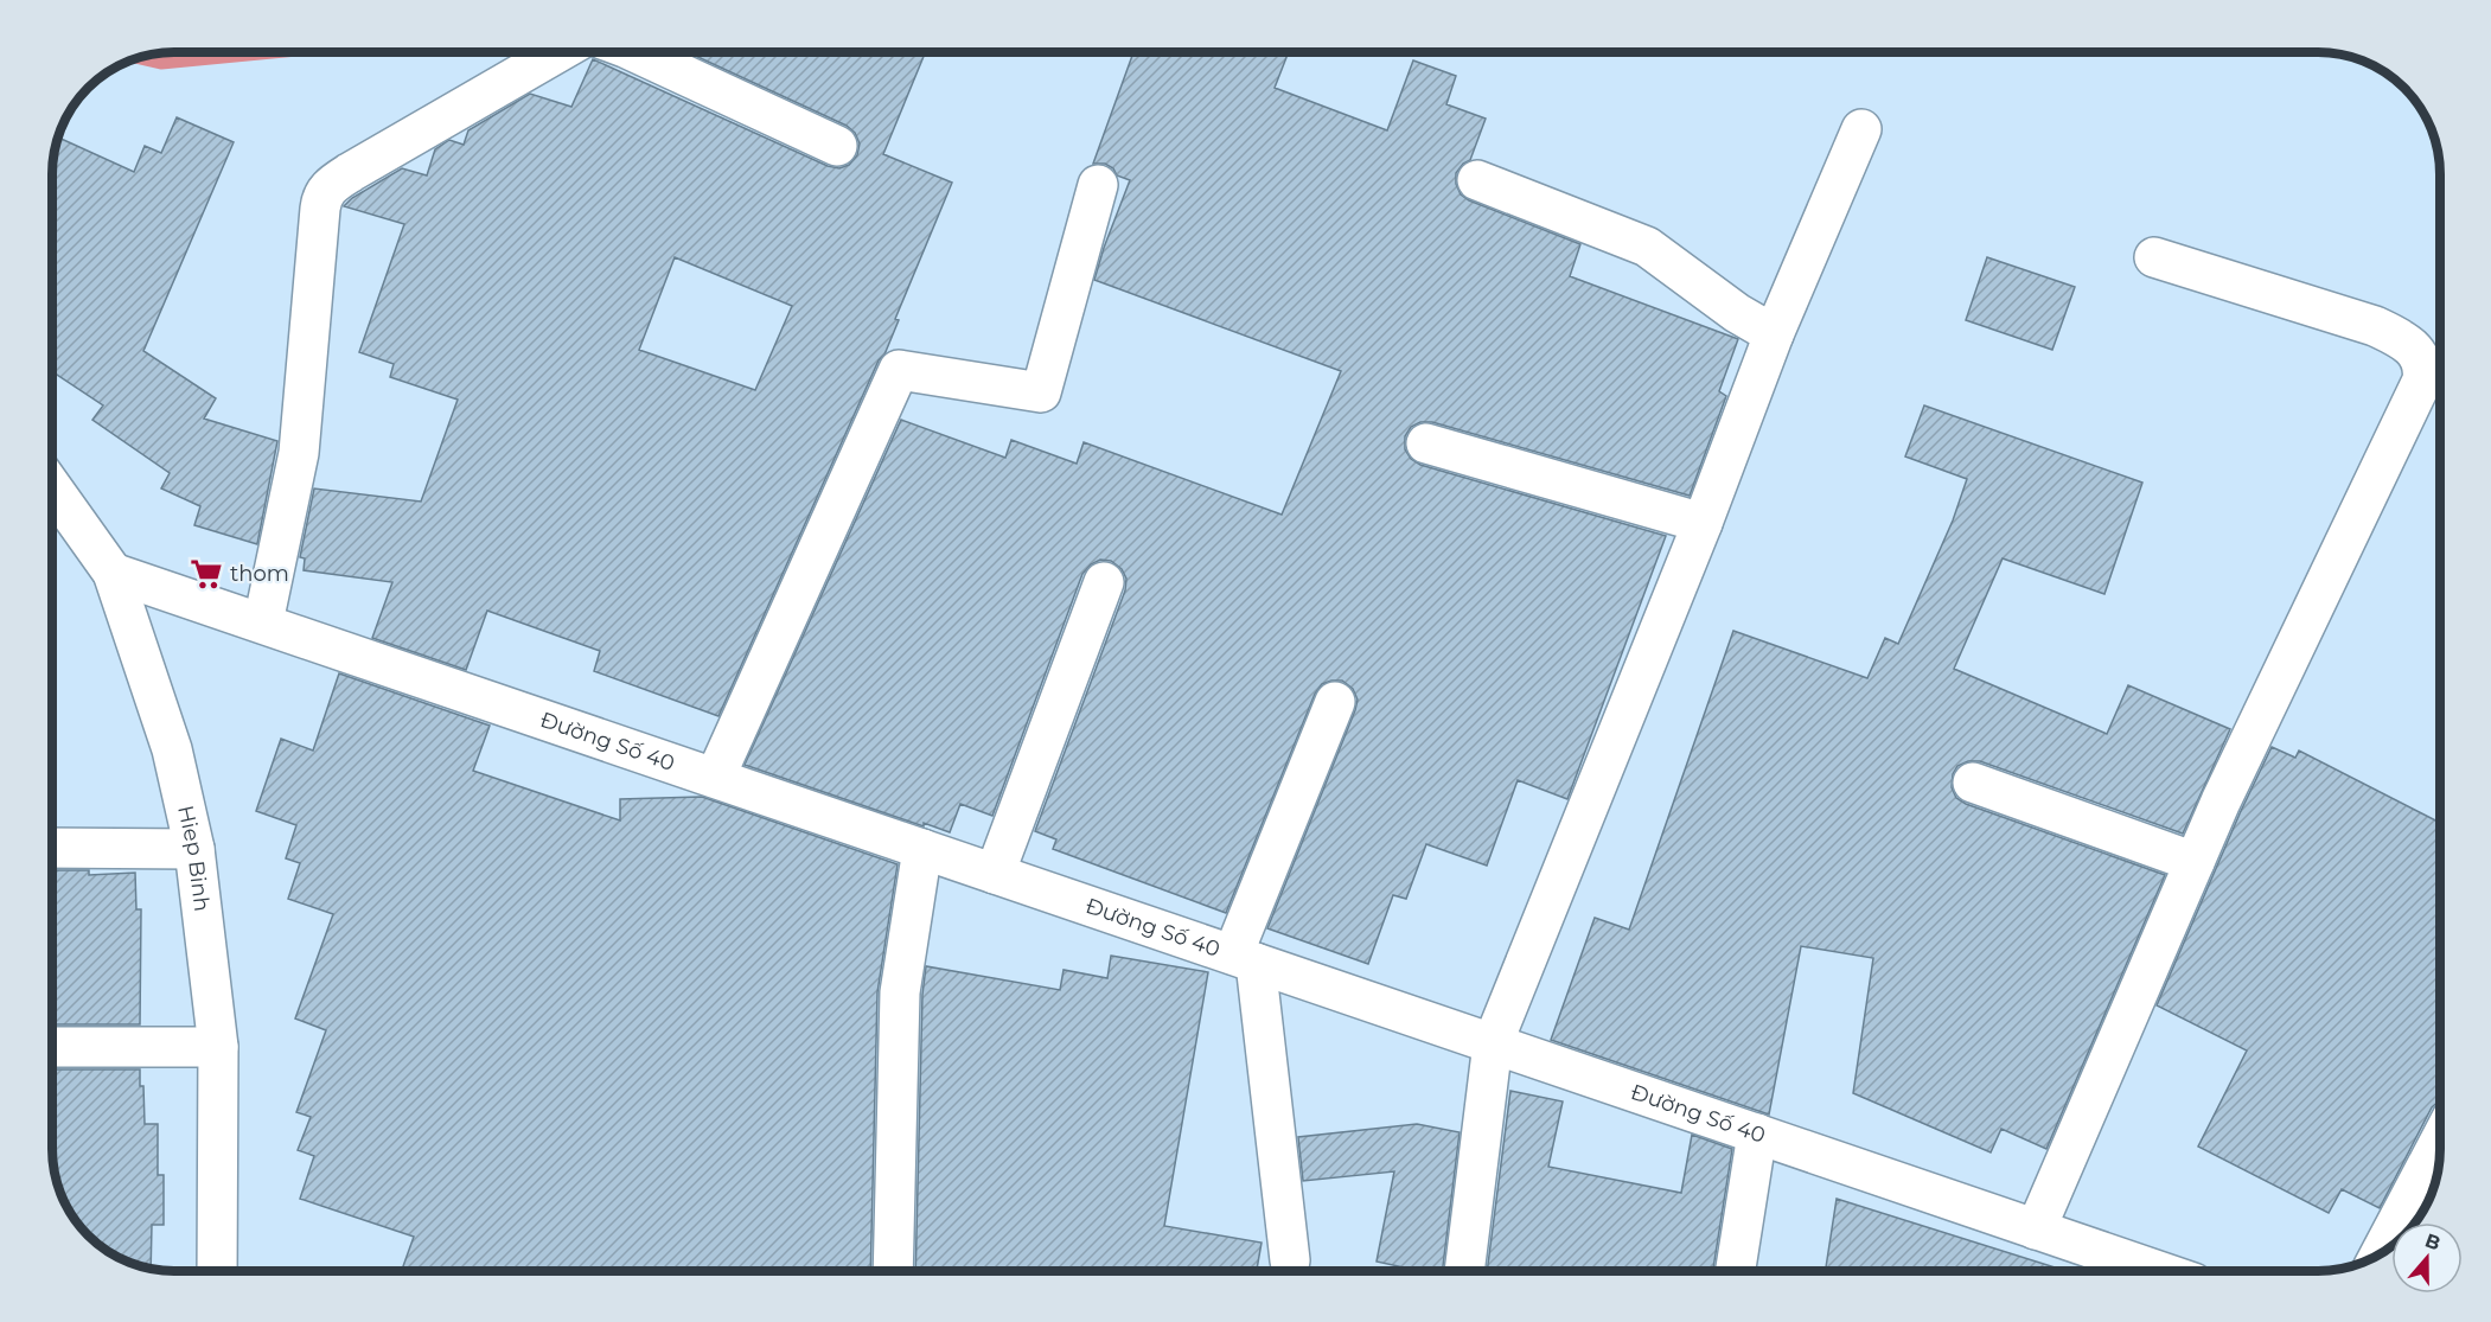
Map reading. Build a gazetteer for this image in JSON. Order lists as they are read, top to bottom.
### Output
{
  "streets": {
    "street": ["Đường Số 40", "Hiep Binh"]
  },
  "crossings": [
    ["Đường Số 40", "Hiep Binh"]
  ],
  "places": {
    "supermarket": ["thom"]
  },
  "north": "top"
}
